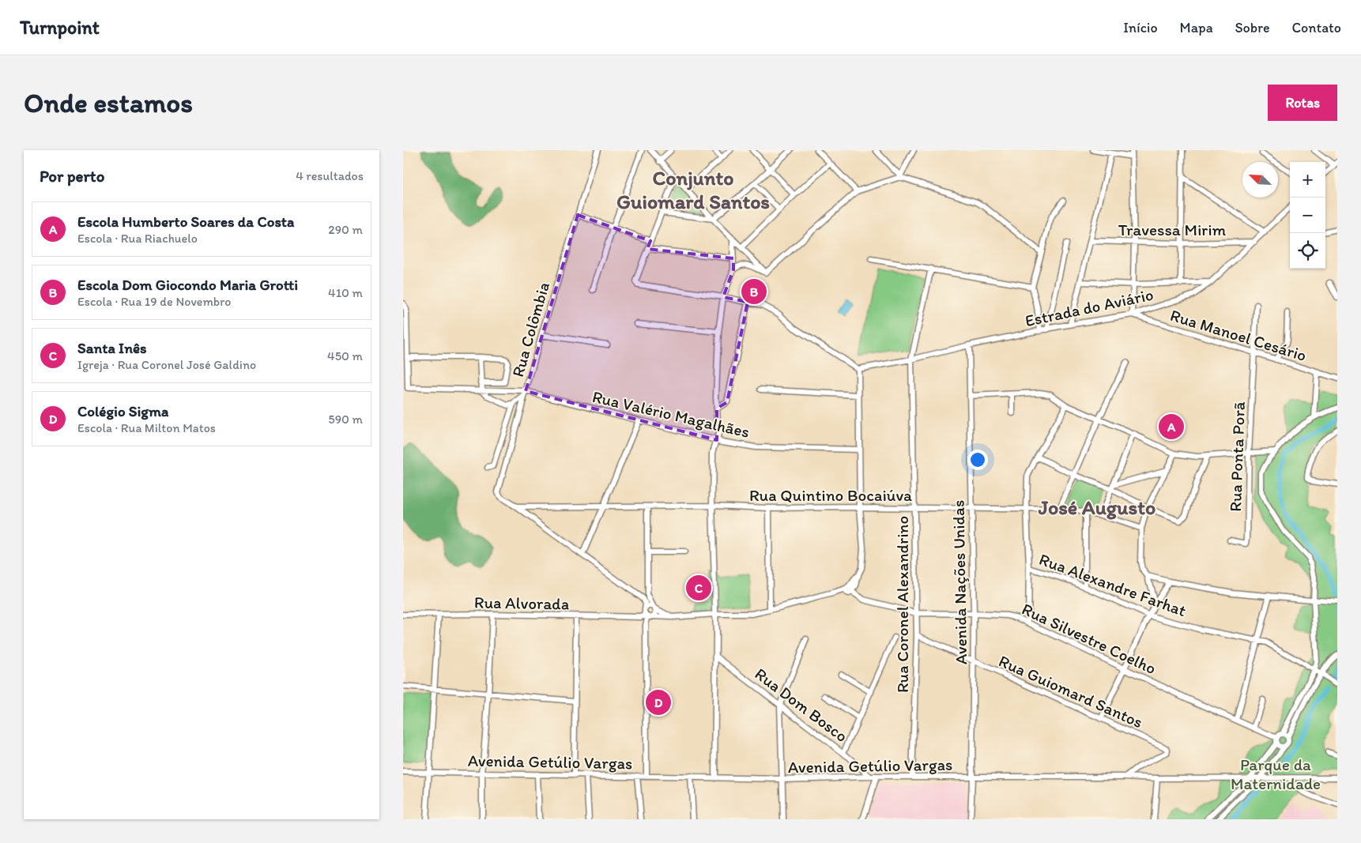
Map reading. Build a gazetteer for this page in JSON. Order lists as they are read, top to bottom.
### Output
{
  "streets": {
    "street": [
      "Travessa Mirim",
      "Estrada do Aviário",
      "Rua Colômbia",
      "Rua Manoel Cesário",
      "Rua Valério Magalhães",
      "Rua Ponta Porã",
      "Rua Quintino Bocaiúva",
      "Avenida Nações Unidas",
      "Rua Alexandre Farhat",
      "Rua Alvorada",
      "Rua Coronel Alexandrino",
      "Rua Silvestre Coelho",
      "Rua Guiomard Santos",
      "Rua Dom Bosco",
      "Avenida Getúlio Vargas"
    ]
  },
  "crossings": [
    ["Travessa Mirim", "Estrada do Aviário"],
    ["Estrada do Aviário", "Rua Manoel Cesário"],
    ["Estrada do Aviário", "Avenida Nações Unidas"],
    ["Estrada do Aviário", "Rua Coronel Alexandrino"],
    ["Rua Colômbia", "Rua Valério Magalhães"],
    ["Rua Colômbia", "Rua Quintino Bocaiúva"],
    ["Rua Manoel Cesário", "Rua Ponta Porã"],
    ["Rua Quintino Bocaiúva", "Avenida Nações Unidas"],
    ["Rua Quintino Bocaiúva", "Rua Coronel Alexandrino"],
    ["Avenida Nações Unidas", "Rua Silvestre Coelho"],
    ["Avenida Nações Unidas", "Rua Guiomard Santos"],
    ["Avenida Nações Unidas", "Avenida Getúlio Vargas"],
    ["Rua Coronel Alexandrino", "Rua Silvestre Coelho"],
    ["Rua Coronel Alexandrino", "Rua Guiomard Santos"],
    ["Rua Coronel Alexandrino", "Avenida Getúlio Vargas"],
    ["Rua Guiomard Santos", "Avenida Getúlio Vargas"],
    ["Rua Dom Bosco", "Avenida Getúlio Vargas"]
  ],
  "districts": ["Conjunto Guiomard Santos", "José Augusto"],
  "parks": ["Parque da Maternidade"],
  "north": "top left",
  "page": {
    "header": "Turnpoint",
    "nav": [
      "Início",
      "Mapa",
      "Sobre",
      "Contato"
    ],
    "buttons": "Rotas",
    "title": "Onde estamos",
    "heading": ["Por perto", "4 resultados"],
    "map_buttons": ["+", "−"],
    "list": [
      {
        "mark": "A",
        "name": "Escola Humberto Soares da Costa",
        "note": "Escola · Rua Riachuelo",
        "value": "290 m"
      },
      {
        "mark": "B",
        "name": "Escola Dom Giocondo Maria Grotti",
        "note": "Escola · Rua 19 de Novembro",
        "value": "410 m"
      },
      {
        "mark": "C",
        "name": "Santa Inês",
        "note": "Igreja · Rua Coronel José Galdino",
        "value": "450 m"
      },
      {
        "mark": "D",
        "name": "Colégio Sigma",
        "note": "Escola · Rua Milton Matos",
        "value": "590 m"
      }
    ],
    "pins": [
      "B",
      "A",
      "C",
      "D"
    ]
  }
}
